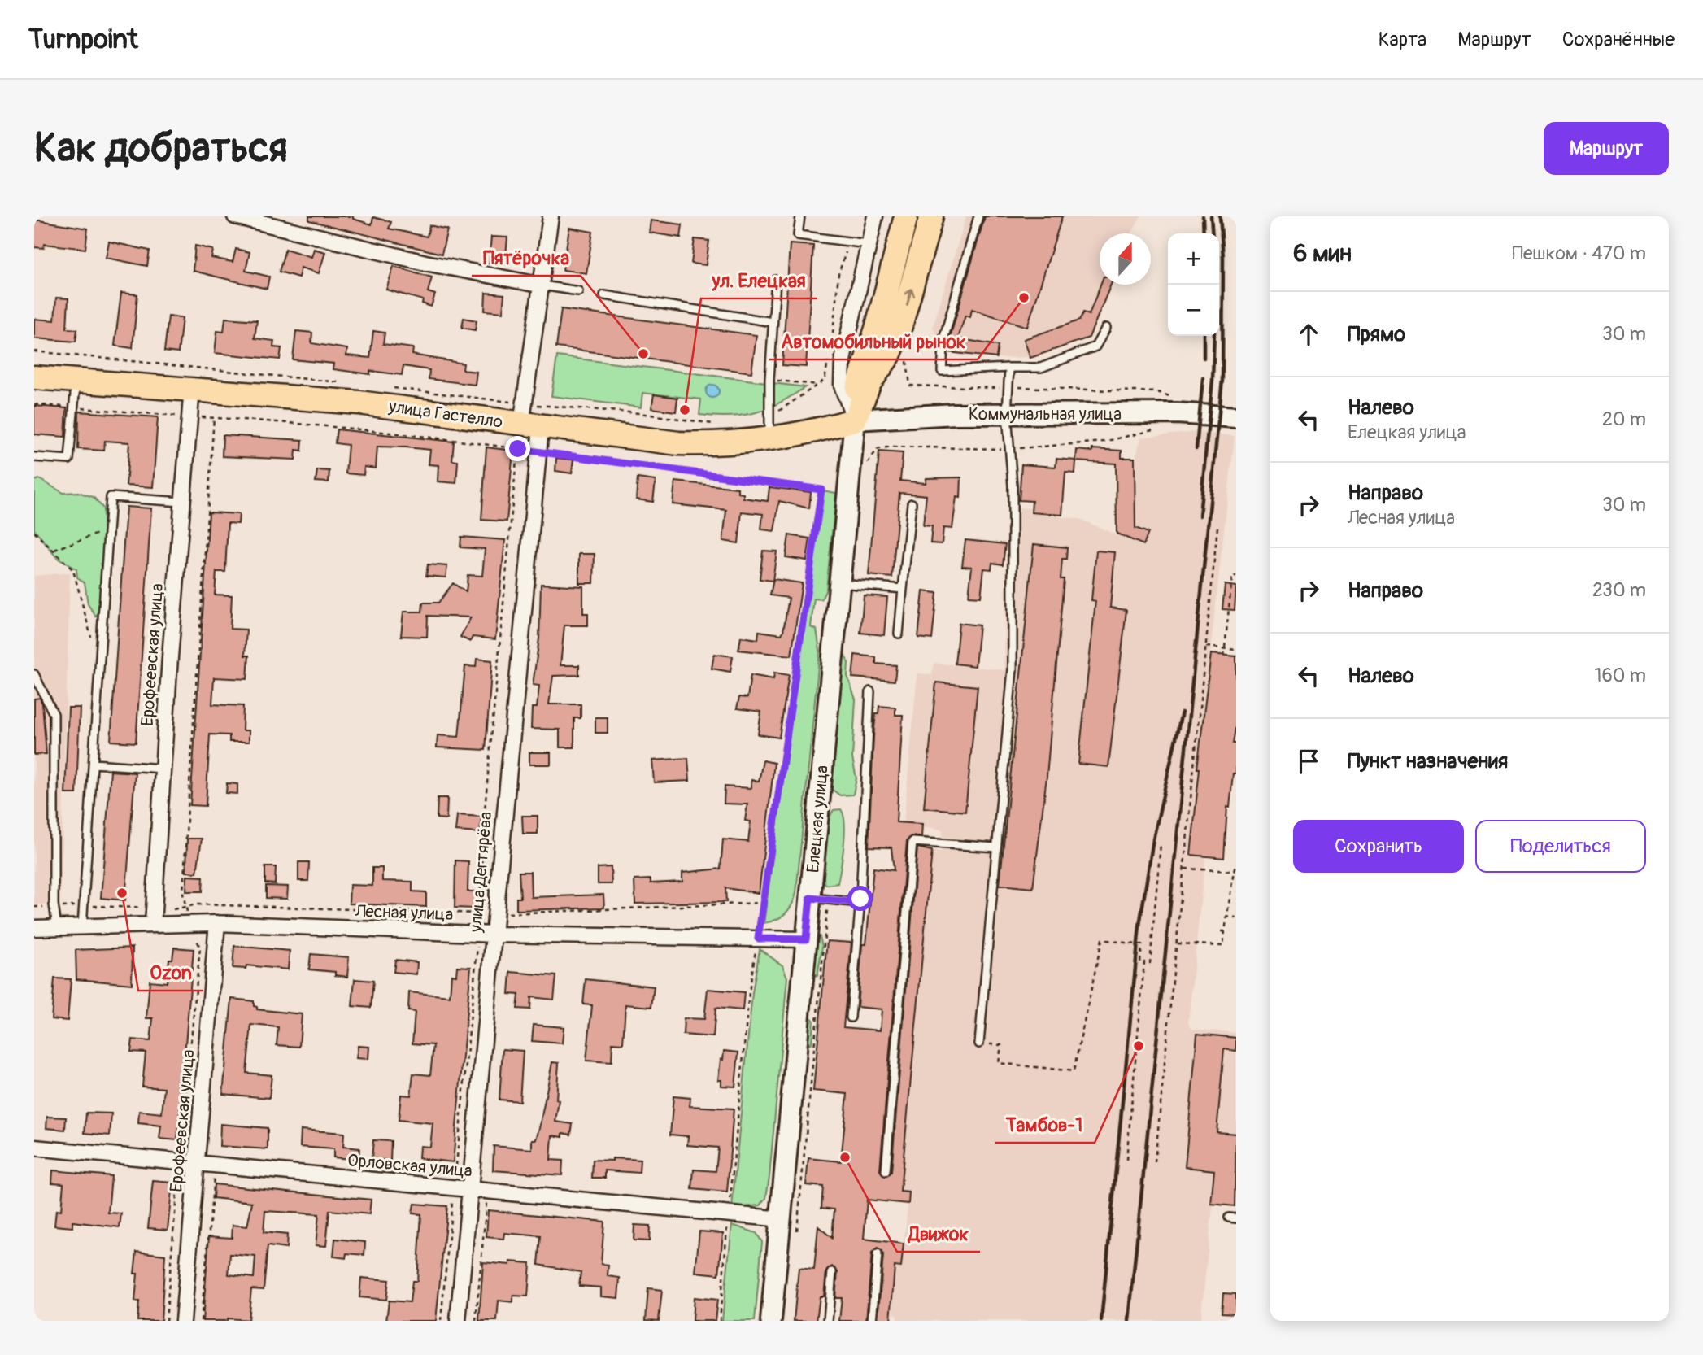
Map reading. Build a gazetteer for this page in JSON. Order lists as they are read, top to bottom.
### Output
{
  "streets": {
    "main road": ["улица Гастелло", "Коммунальная улица", "Елецкая улица"],
    "street": [
      "Ерофеевская улица",
      "улица Дегтярёва",
      "Лесная улица",
      "Орловская улица"
    ]
  },
  "crossings": [
    ["улица Гастелло", "Коммунальная улица"],
    ["улица Гастелло", "Ерофеевская улица"],
    ["улица Гастелло", "Елецкая улица"],
    ["улица Гастелло", "улица Дегтярёва"],
    ["Коммунальная улица", "Елецкая улица"],
    ["Ерофеевская улица", "Лесная улица"],
    ["Ерофеевская улица", "Орловская улица"],
    ["Елецкая улица", "Лесная улица"],
    ["Елецкая улица", "Орловская улица"],
    ["улица Дегтярёва", "Лесная улица"],
    ["улица Дегтярёва", "Орловская улица"]
  ],
  "places": [
    "Автомобильный рынок",
    "Пятёрочка",
    "ул. Елецкая",
    "Ozon",
    "Тамбов-1",
    "Движок"
  ],
  "north": "top",
  "page": {
    "header": "Turnpoint",
    "nav": ["Карта", "Маршрут", "Сохранённые"],
    "buttons": [
      "Маршрут",
      ["Сохранить", "Поделиться"]
    ],
    "title": "Как добраться",
    "heading": ["6 мин", "Пешком · 470 m"],
    "map_buttons": ["+", "−"],
    "list": [
      ["Прямо", "30 m"],
      ["Налево", "Елецкая улица", "20 m"],
      ["Направо", "Лесная улица", "30 m"],
      ["Направо", "230 m"],
      ["Налево", "160 m"],
      "Пункт назначения"
    ]
  }
}
